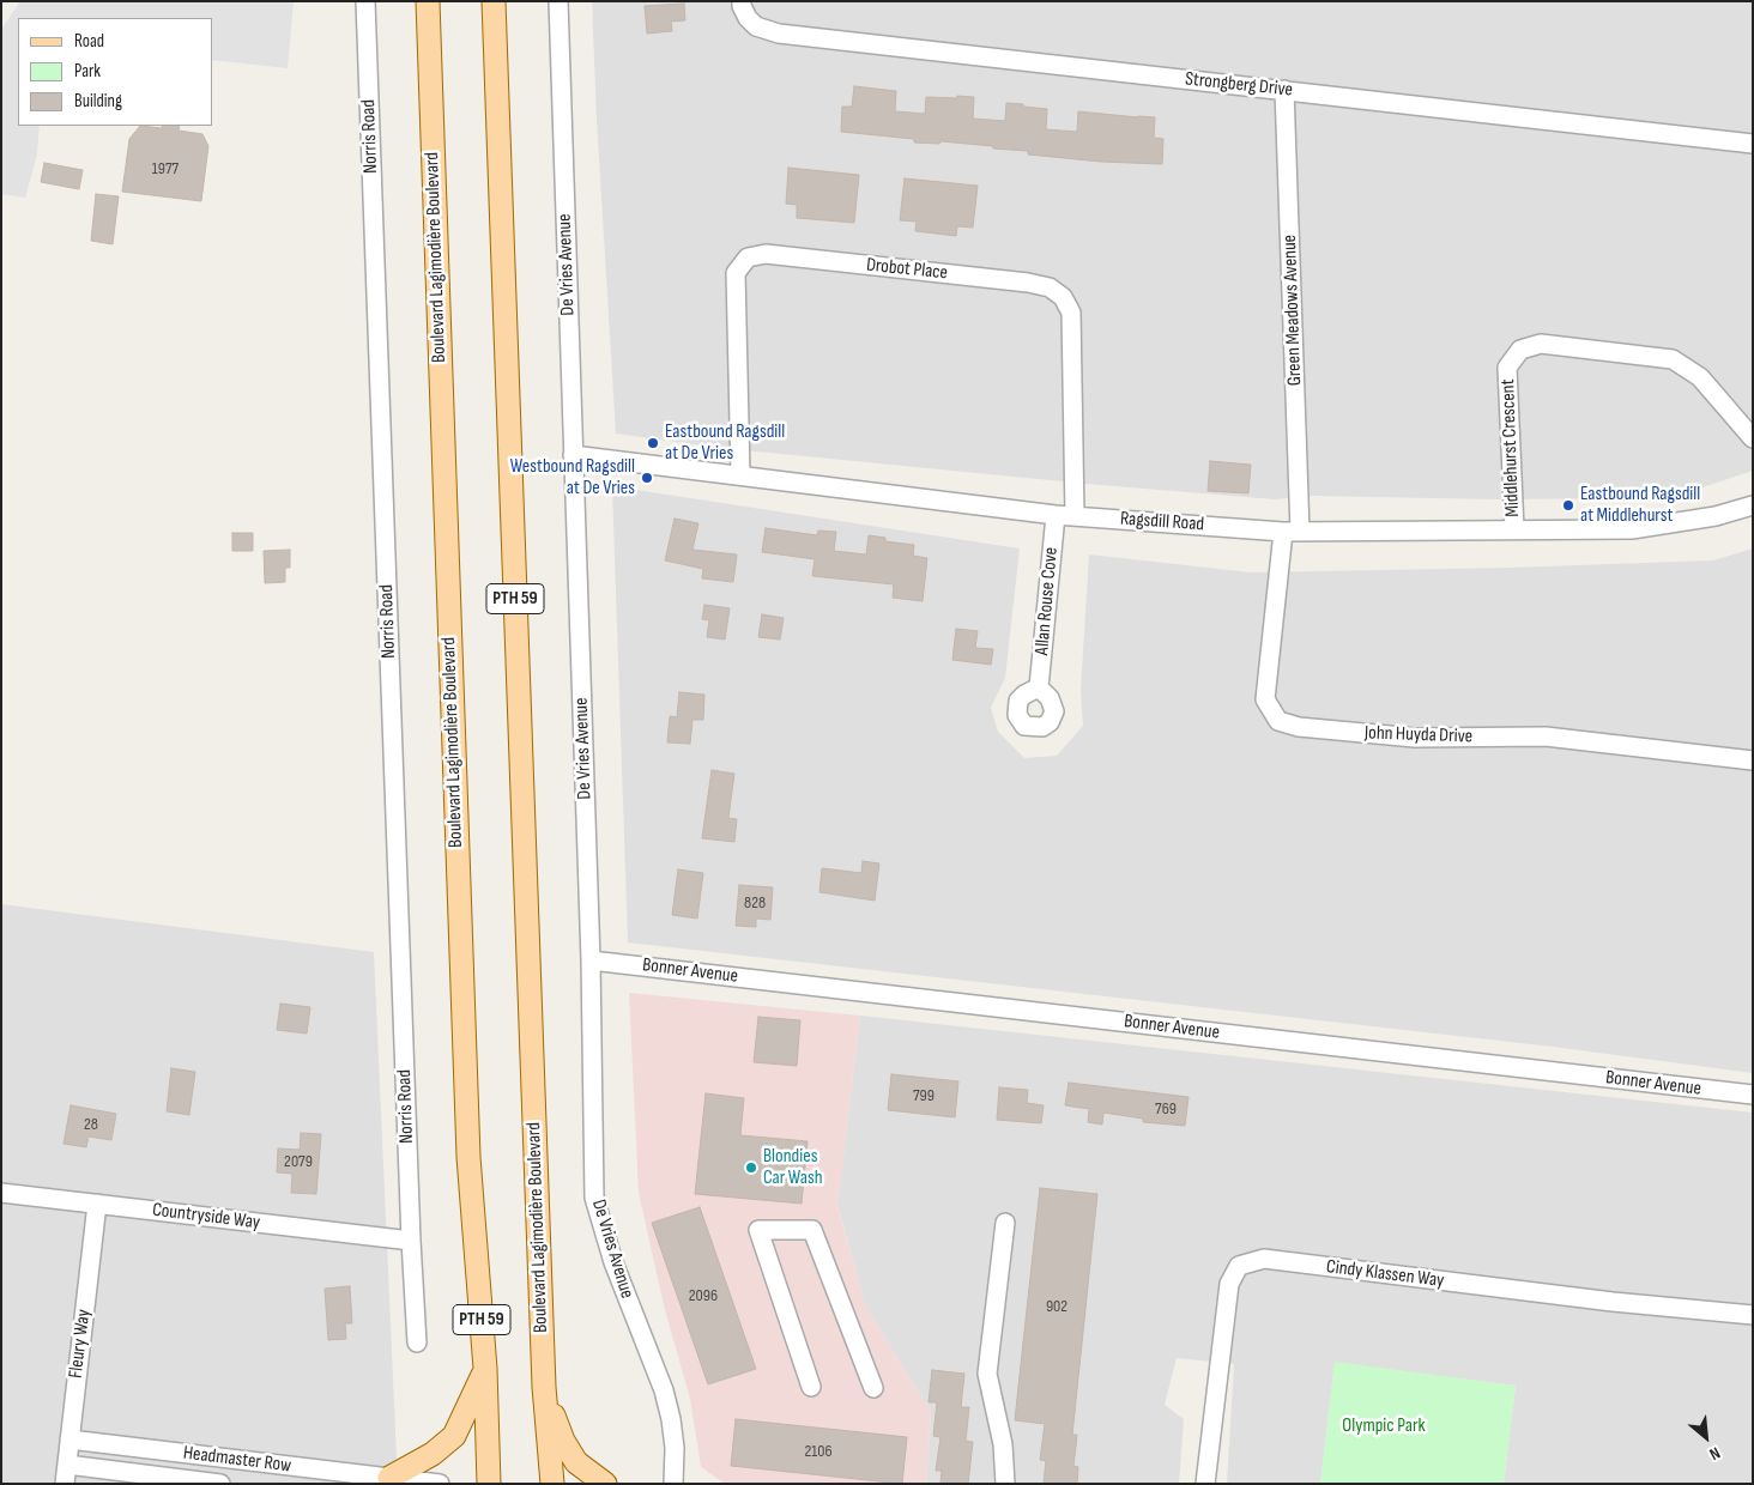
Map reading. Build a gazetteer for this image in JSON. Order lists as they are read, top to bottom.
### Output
{
  "streets": {
    "main road": ["Boulevard Lagimodière Boulevard", "PTH 59"],
    "street": [
      "Strongberg Drive",
      "Norris Road",
      "De Vries Avenue",
      "Drobot Place",
      "Green Meadows Avenue",
      "Middlehurst Crescent",
      "Ragsdill Road",
      "Allan Rouse Cove",
      "John Huyda Drive",
      "Bonner Avenue",
      "Countryside Way",
      "Cindy Klassen Way",
      "Fleury Way",
      "Headmaster Row"
    ]
  },
  "crossings": [
    ["Strongberg Drive", "Green Meadows Avenue"],
    ["Norris Road", "Countryside Way"],
    ["De Vries Avenue", "Ragsdill Road"],
    ["De Vries Avenue", "Bonner Avenue"],
    ["Drobot Place", "Ragsdill Road"],
    ["Green Meadows Avenue", "Ragsdill Road"],
    ["Green Meadows Avenue", "John Huyda Drive"],
    ["Middlehurst Crescent", "Ragsdill Road"],
    ["Ragsdill Road", "Allan Rouse Cove"],
    ["Ragsdill Road", "John Huyda Drive"],
    ["Countryside Way", "Fleury Way"],
    ["Fleury Way", "Headmaster Row"]
  ],
  "parks": ["Olympic Park"],
  "places": [
    "Eastbound Ragsdill at De Vries",
    "Westbound Ragsdill at De Vries",
    "Eastbound Ragsdill at Middlehurst",
    "Blondies Car Wash"
  ],
  "house_numbers": [
    "1977",
    "828",
    "799",
    "769",
    "28",
    "2079",
    "2096",
    "902",
    "2106"
  ],
  "legend": ["Road", "Park", "Building"],
  "north": "bottom right"
}
